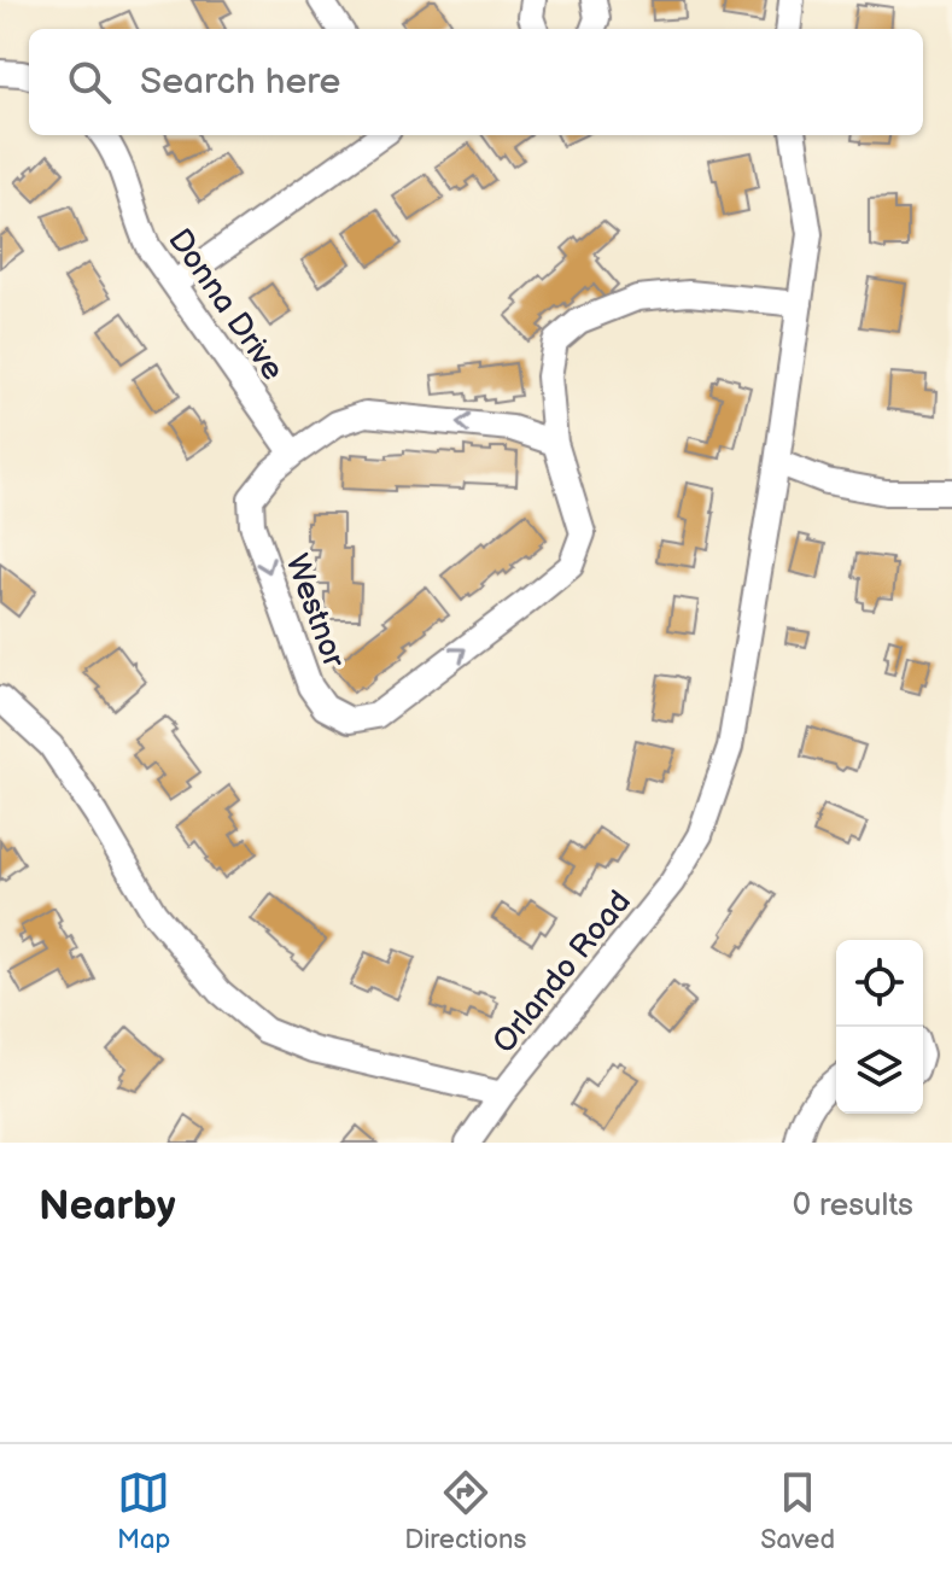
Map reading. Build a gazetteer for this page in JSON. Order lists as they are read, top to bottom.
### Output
{
  "streets": {
    "street": ["Donna Drive", "Westnor", "Orlando Road"]
  },
  "crossings": [
    ["Donna Drive", "Westnor"],
    ["Westnor", "Orlando Road"]
  ],
  "page": {
    "search": "Search here",
    "heading": ["Nearby", "0 results"],
    "nav": ["Map", "Directions", "Saved"]
  }
}
